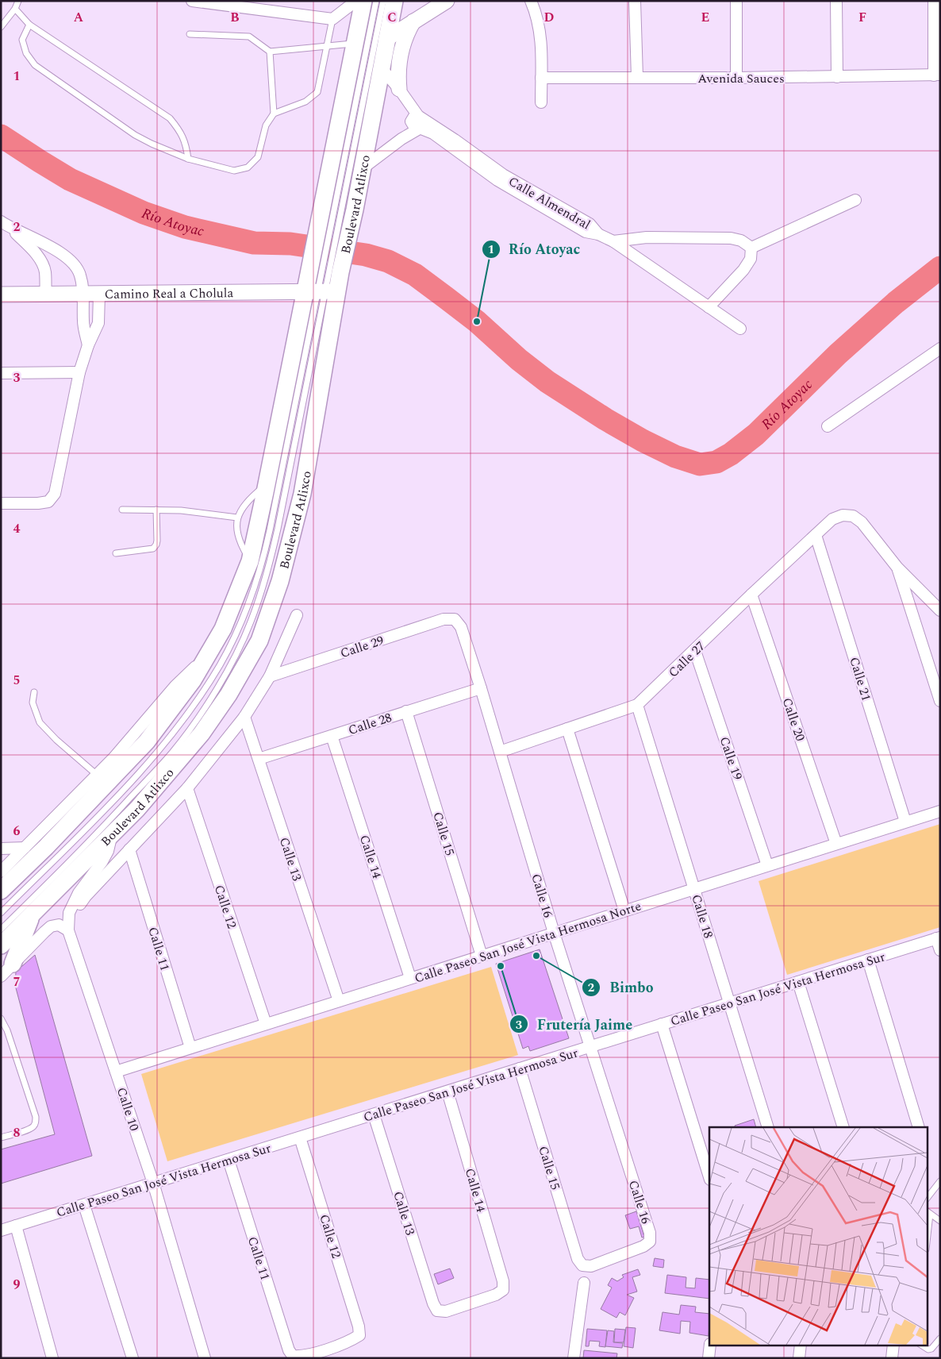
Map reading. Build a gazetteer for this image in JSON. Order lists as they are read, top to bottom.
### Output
{
  "streets": {
    "main road": ["Boulevard Atlixco", "Camino Real a Cholula"],
    "street": [
      "Avenida Sauces",
      "Calle Almendral",
      "Calle 29",
      "Calle 27",
      "Calle 21",
      "Calle 20",
      "Calle 28",
      "Calle 19",
      "Calle 15",
      "Calle 14",
      "Calle 13",
      "Calle 16",
      "Calle 12",
      "Calle 18",
      "Calle Paseo San José Vista Hermosa Norte",
      "Calle 11",
      "Calle Paseo San José Vista Hermosa Sur",
      "Calle 10"
    ]
  },
  "crossings": [
    ["Calle Almendral", "Boulevard Atlixco"],
    ["Boulevard Atlixco", "Camino Real a Cholula"],
    ["Calle 29", "Calle 16"],
    ["Calle 27", "Calle 21"],
    ["Calle 27", "Calle 20"],
    ["Calle 27", "Calle 19"],
    ["Calle 27", "Calle 16"],
    ["Calle 27", "Calle 18"],
    ["Calle 21", "Calle Paseo San José Vista Hermosa Norte"],
    ["Calle 20", "Calle Paseo San José Vista Hermosa Norte"],
    ["Calle 28", "Calle 15"],
    ["Calle 28", "Calle 14"],
    ["Calle 28", "Calle 13"],
    ["Calle 28", "Calle 16"],
    ["Calle 19", "Calle Paseo San José Vista Hermosa Norte"],
    ["Calle 15", "Calle 16"],
    ["Calle 15", "Calle Paseo San José Vista Hermosa Norte"],
    ["Calle 15", "Calle Paseo San José Vista Hermosa Sur"],
    ["Calle 14", "Calle 13"],
    ["Calle 14", "Calle Paseo San José Vista Hermosa Norte"],
    ["Calle 14", "Calle Paseo San José Vista Hermosa Sur"],
    ["Calle 13", "Calle Paseo San José Vista Hermosa Norte"],
    ["Calle 13", "Calle Paseo San José Vista Hermosa Sur"],
    ["Calle 16", "Calle Paseo San José Vista Hermosa Norte"],
    ["Calle 16", "Calle Paseo San José Vista Hermosa Sur"],
    ["Calle 12", "Calle Paseo San José Vista Hermosa Norte"],
    ["Calle 12", "Calle 11"],
    ["Calle 12", "Calle Paseo San José Vista Hermosa Sur"],
    ["Calle 18", "Calle Paseo San José Vista Hermosa Norte"],
    ["Calle 18", "Calle Paseo San José Vista Hermosa Sur"],
    ["Calle Paseo San José Vista Hermosa Norte", "Calle 11"],
    ["Calle Paseo San José Vista Hermosa Norte", "Calle 10"],
    ["Calle 11", "Calle Paseo San José Vista Hermosa Sur"],
    ["Calle Paseo San José Vista Hermosa Sur", "Calle 10"]
  ],
  "water": ["Río Atoyac"],
  "places": ["Río Atoyac", "Bimbo", "Frutería Jaime"],
  "grid": {
    "columns": [
      "A",
      "B",
      "C",
      "D",
      "E",
      "F"
    ],
    "rows": [
      "1",
      "2",
      "3",
      "4",
      "5",
      "6",
      "7",
      "8",
      "9"
    ]
  }
}
